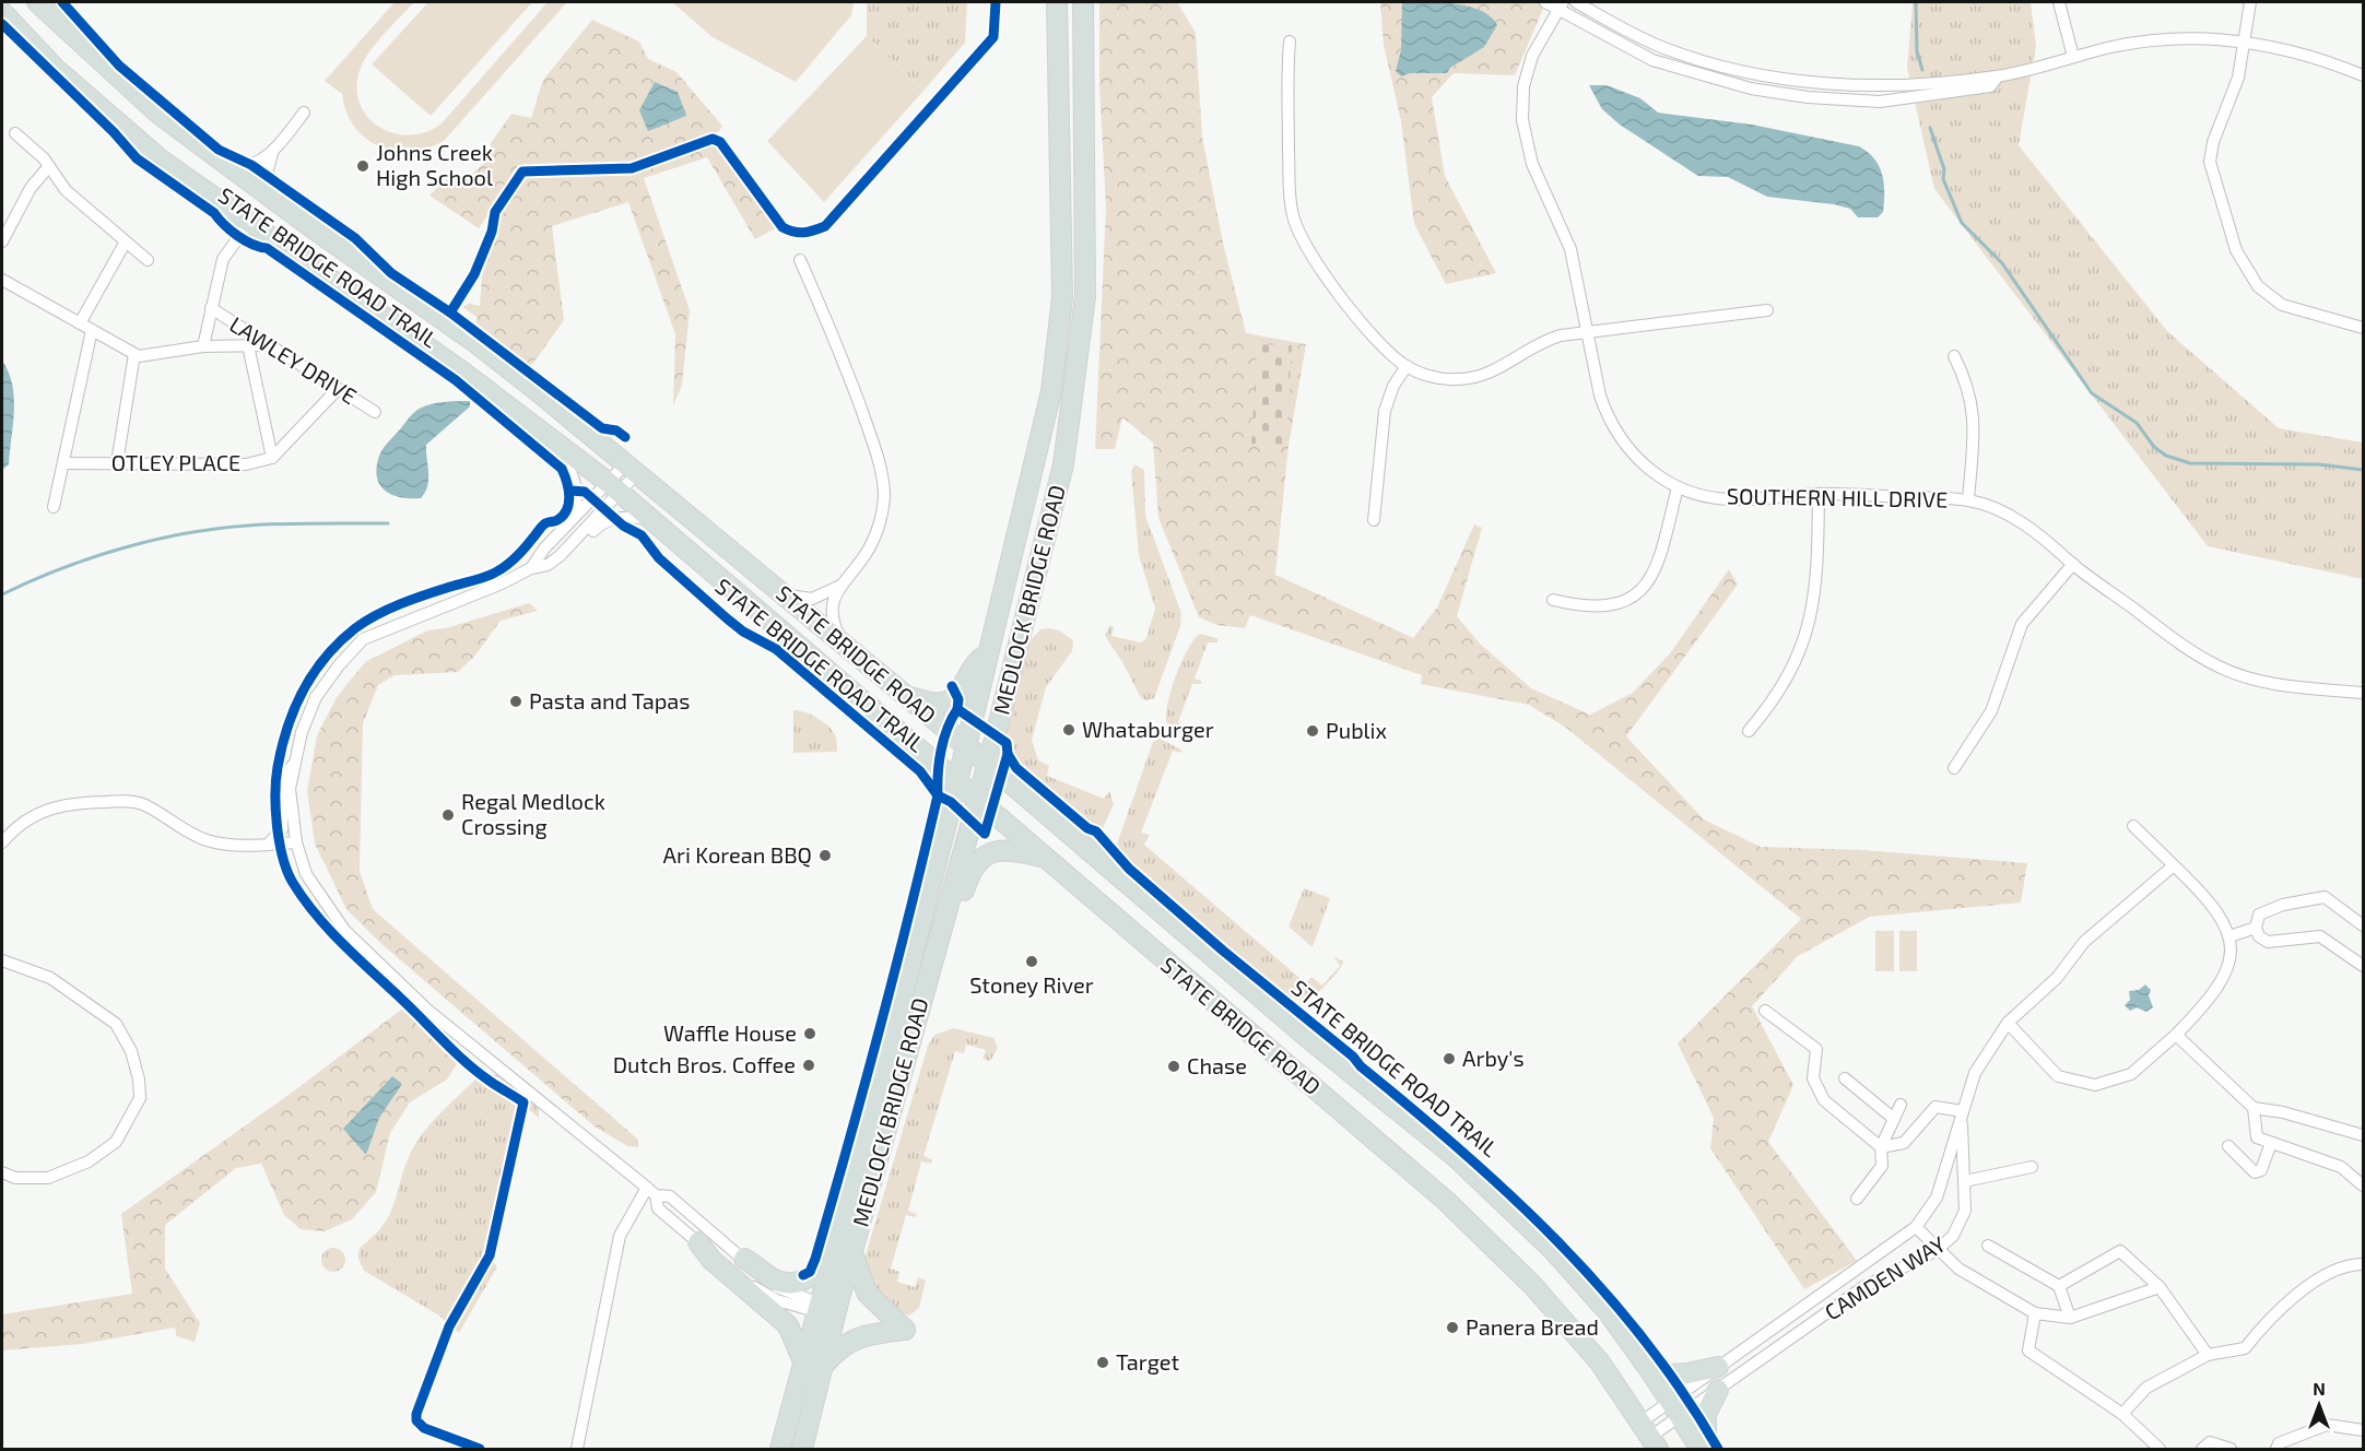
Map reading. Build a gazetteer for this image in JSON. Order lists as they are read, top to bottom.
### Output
{
  "streets": {
    "highway": ["MEDLOCK BRIDGE ROAD", "STATE BRIDGE ROAD"],
    "street": [
      "LAWLEY DRIVE",
      "OTLEY PLACE",
      "SOUTHERN HILL DRIVE",
      "CAMDEN WAY"
    ],
    "cycle path": ["STATE BRIDGE ROAD TRAIL"]
  },
  "crossings": [
    ["LAWLEY DRIVE", "OTLEY PLACE"],
    ["MEDLOCK BRIDGE ROAD", "STATE BRIDGE ROAD"],
    ["STATE BRIDGE ROAD", "CAMDEN WAY"]
  ],
  "places": [
    "Johns Creek High School",
    "Pasta and Tapas",
    "Whataburger",
    "Publix",
    "Regal Medlock Crossing",
    "Ari Korean BBQ",
    "Stoney River",
    "Waffle House",
    "Arby's",
    "Dutch Bros. Coffee",
    "Chase",
    "Panera Bread",
    "Target"
  ],
  "north": "top"
}
